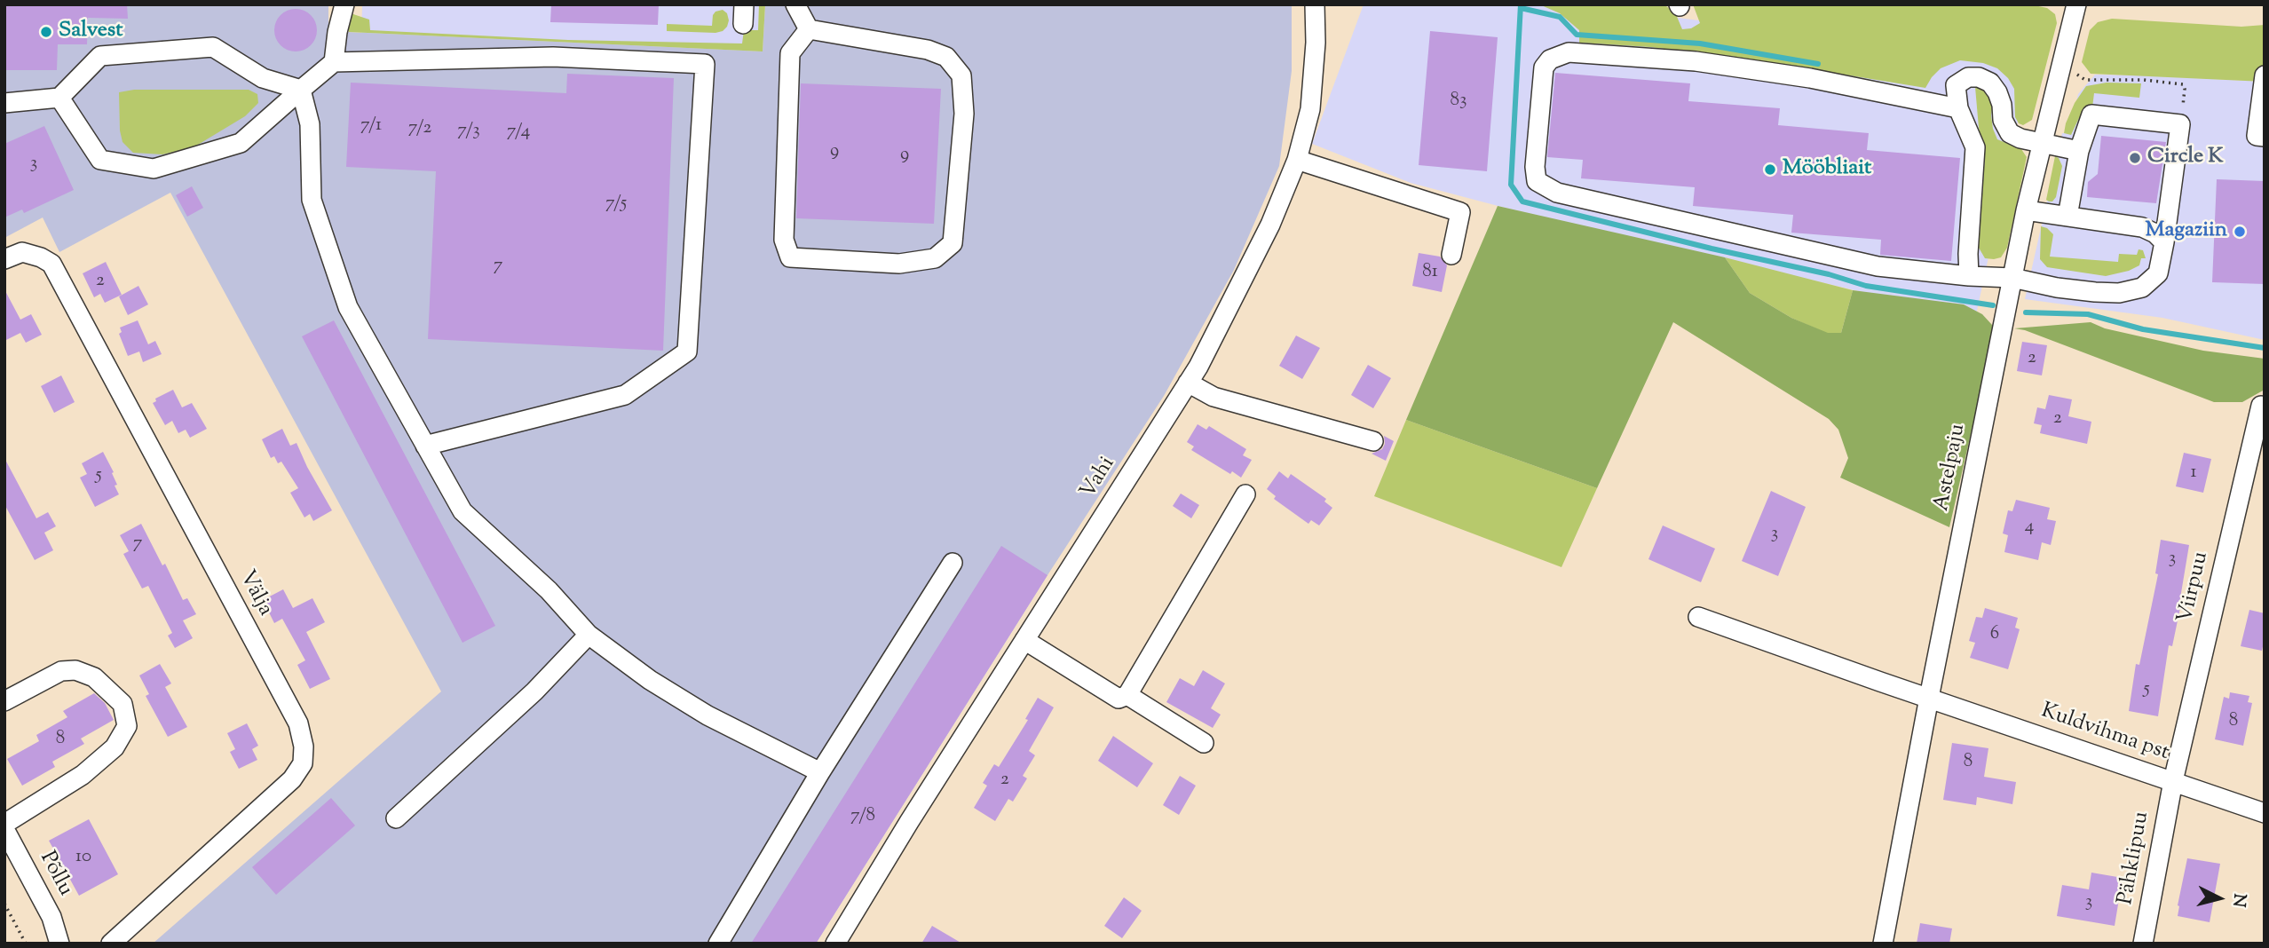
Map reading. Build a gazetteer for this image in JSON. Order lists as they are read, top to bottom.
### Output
{
  "streets": {
    "street": [
      "Astelpaju",
      "Vahi",
      "Viirpuu",
      "Välja",
      "Kuldvihma pst",
      "Pähklipuu",
      "Põllu"
    ]
  },
  "crossings": [
    ["Astelpaju", "Kuldvihma pst"],
    ["Viirpuu", "Kuldvihma pst"],
    ["Viirpuu", "Pähklipuu"],
    ["Kuldvihma pst", "Pähklipuu"]
  ],
  "places": [
    "Salvest",
    "Circle K",
    "Mööbliait",
    "Magaziin"
  ],
  "house_numbers": [
    "83",
    "7/1",
    "7/2",
    "7/3",
    "7/4",
    "9",
    "9",
    "3",
    "7/5",
    "7",
    "81",
    "2",
    "2",
    "2",
    "1",
    "5",
    "4",
    "3",
    "7",
    "3",
    "6",
    "5",
    "8",
    "8",
    "8",
    "2",
    "7/8",
    "10",
    "3"
  ],
  "north": "right"
}
